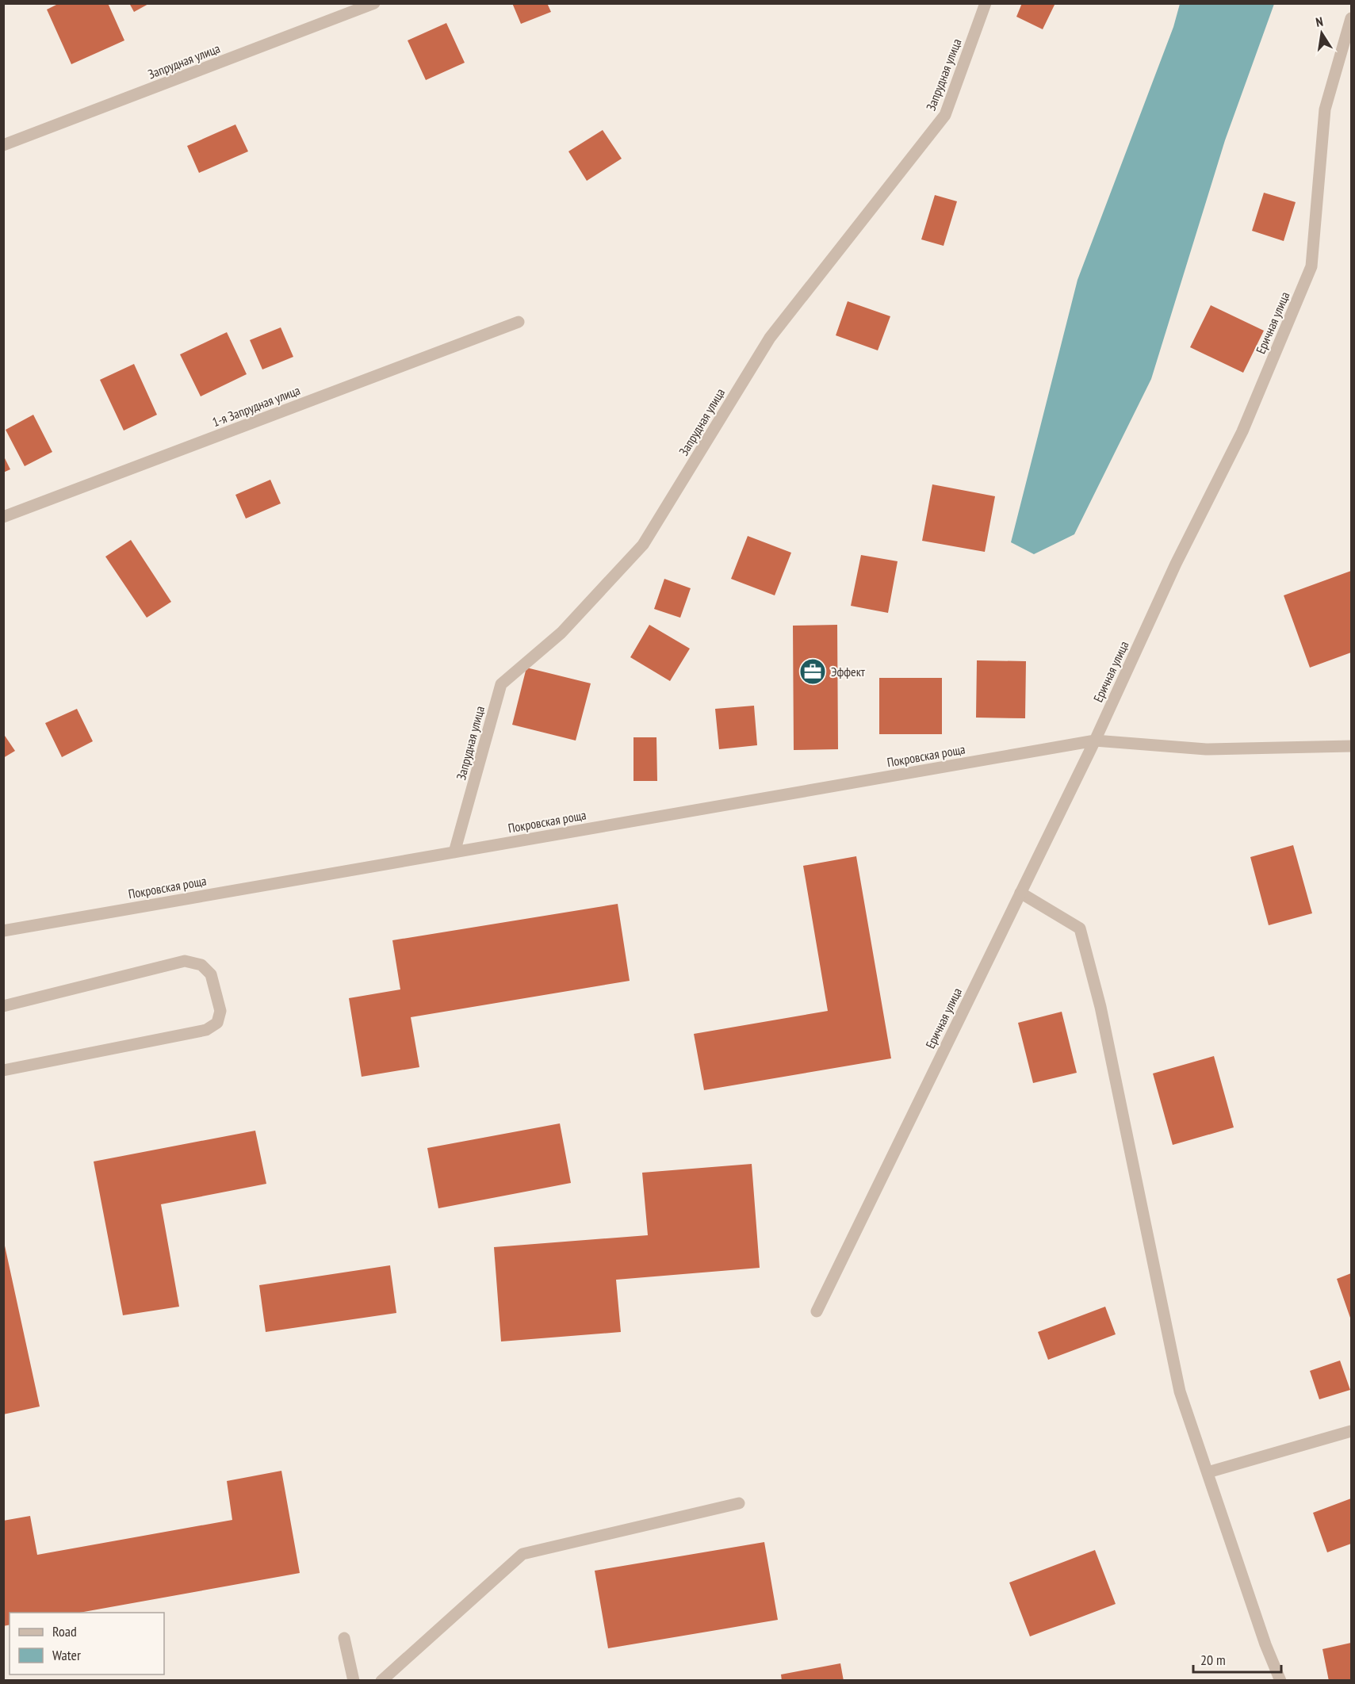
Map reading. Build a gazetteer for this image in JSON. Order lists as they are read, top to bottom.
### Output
{
  "streets": {
    "street": [
      "Запрудная улица",
      "Еричная улица",
      "1-я Запрудная улица",
      "Покровская роща"
    ]
  },
  "crossings": [
    ["Запрудная улица", "Покровская роща"],
    ["Еричная улица", "Покровская роща"]
  ],
  "places": {
    "office": ["Эффект"]
  },
  "legend": ["Road", "Water"],
  "scale_bar": "20 m",
  "north": "top"
}
